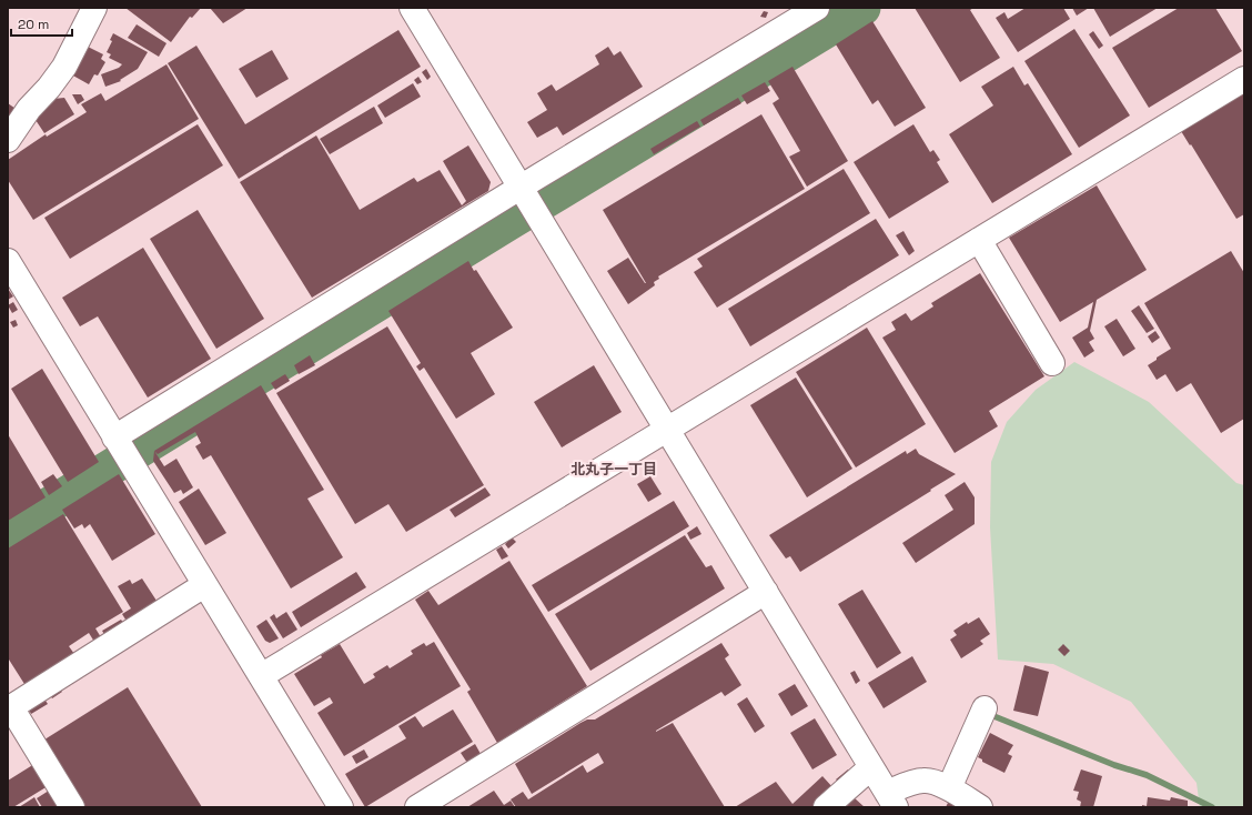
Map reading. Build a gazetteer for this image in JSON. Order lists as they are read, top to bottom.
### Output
{
  "districts": ["北丸子一丁目"],
  "scale_bar": "20 m"
}
